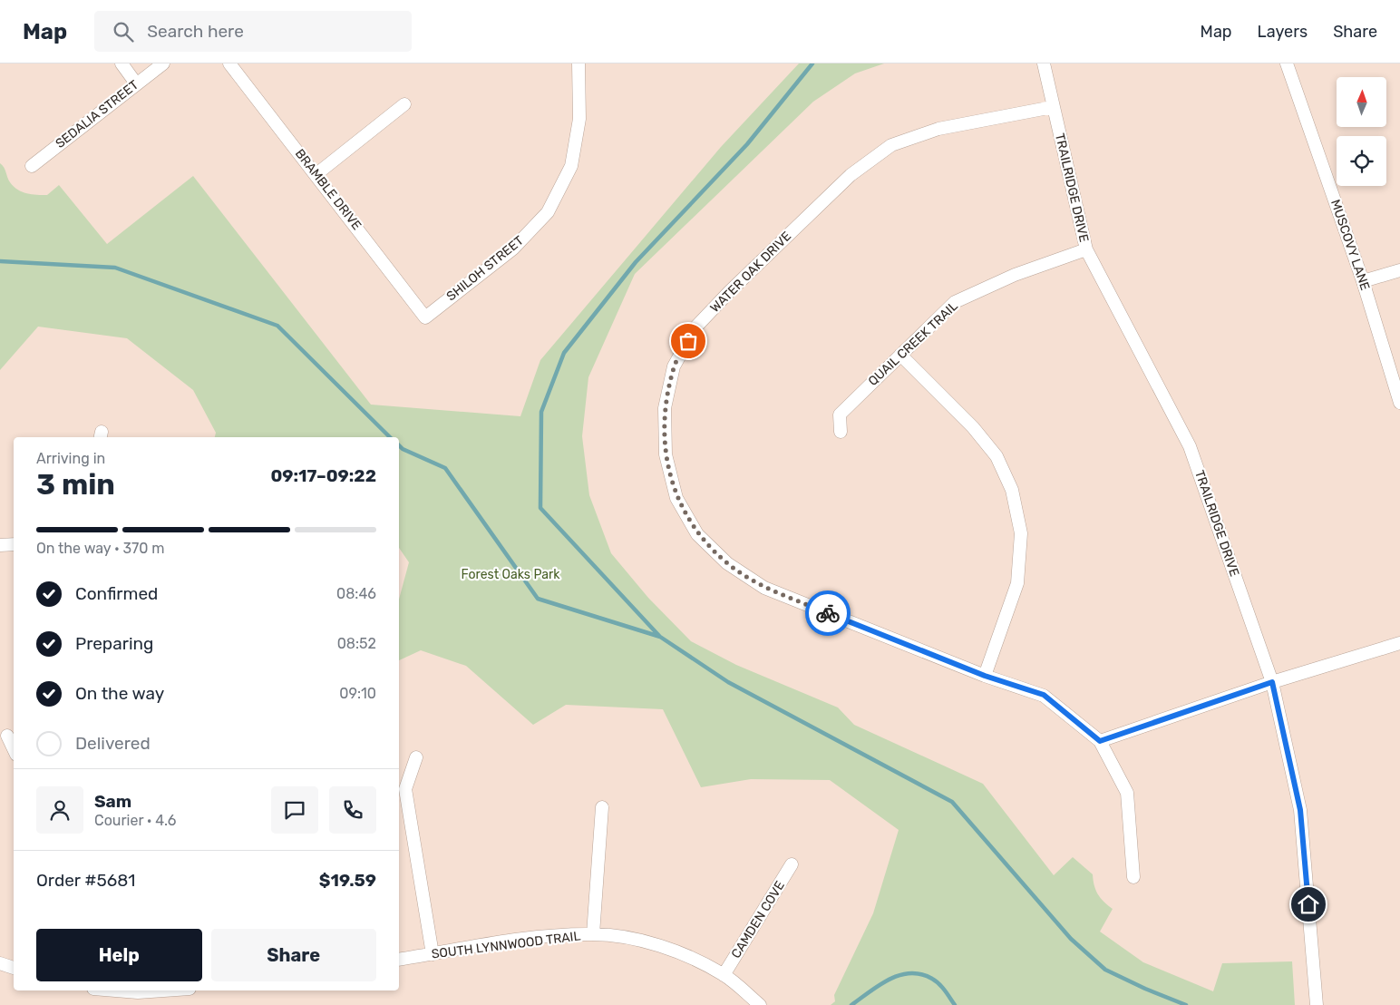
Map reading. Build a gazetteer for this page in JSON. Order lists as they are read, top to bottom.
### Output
{
  "streets": {
    "street": [
      "SEDALIA STREET",
      "TRAILRIDGE DRIVE",
      "BRAMBLE DRIVE",
      "MUSCOVY LANE",
      "SHILOH STREET",
      "WATER OAK DRIVE",
      "QUAIL CREEK TRAIL",
      "CAMDEN COVE",
      "SOUTH LYNNWOOD TRAIL"
    ]
  },
  "crossings": [
    ["TRAILRIDGE DRIVE", "WATER OAK DRIVE"],
    ["TRAILRIDGE DRIVE", "QUAIL CREEK TRAIL"],
    ["BRAMBLE DRIVE", "SHILOH STREET"],
    ["CAMDEN COVE", "SOUTH LYNNWOOD TRAIL"]
  ],
  "parks": ["Forest Oaks Park"],
  "north": "top",
  "page": {
    "header": "Map",
    "search": "Search here",
    "nav": ["Map", "Layers", "Share"],
    "heading": ["3 min", "Arriving in", "09:17–09:22"],
    "panel": [
      "Sam",
      "Courier · 4.6",
      "Order #5681",
      "$19.59"
    ],
    "bar": "On the way · 370 m",
    "list": [
      ["Confirmed", "08:46"],
      ["Preparing", "08:52"],
      ["On the way", "09:10"],
      "Delivered"
    ],
    "buttons": ["Help", "Share"]
  }
}
